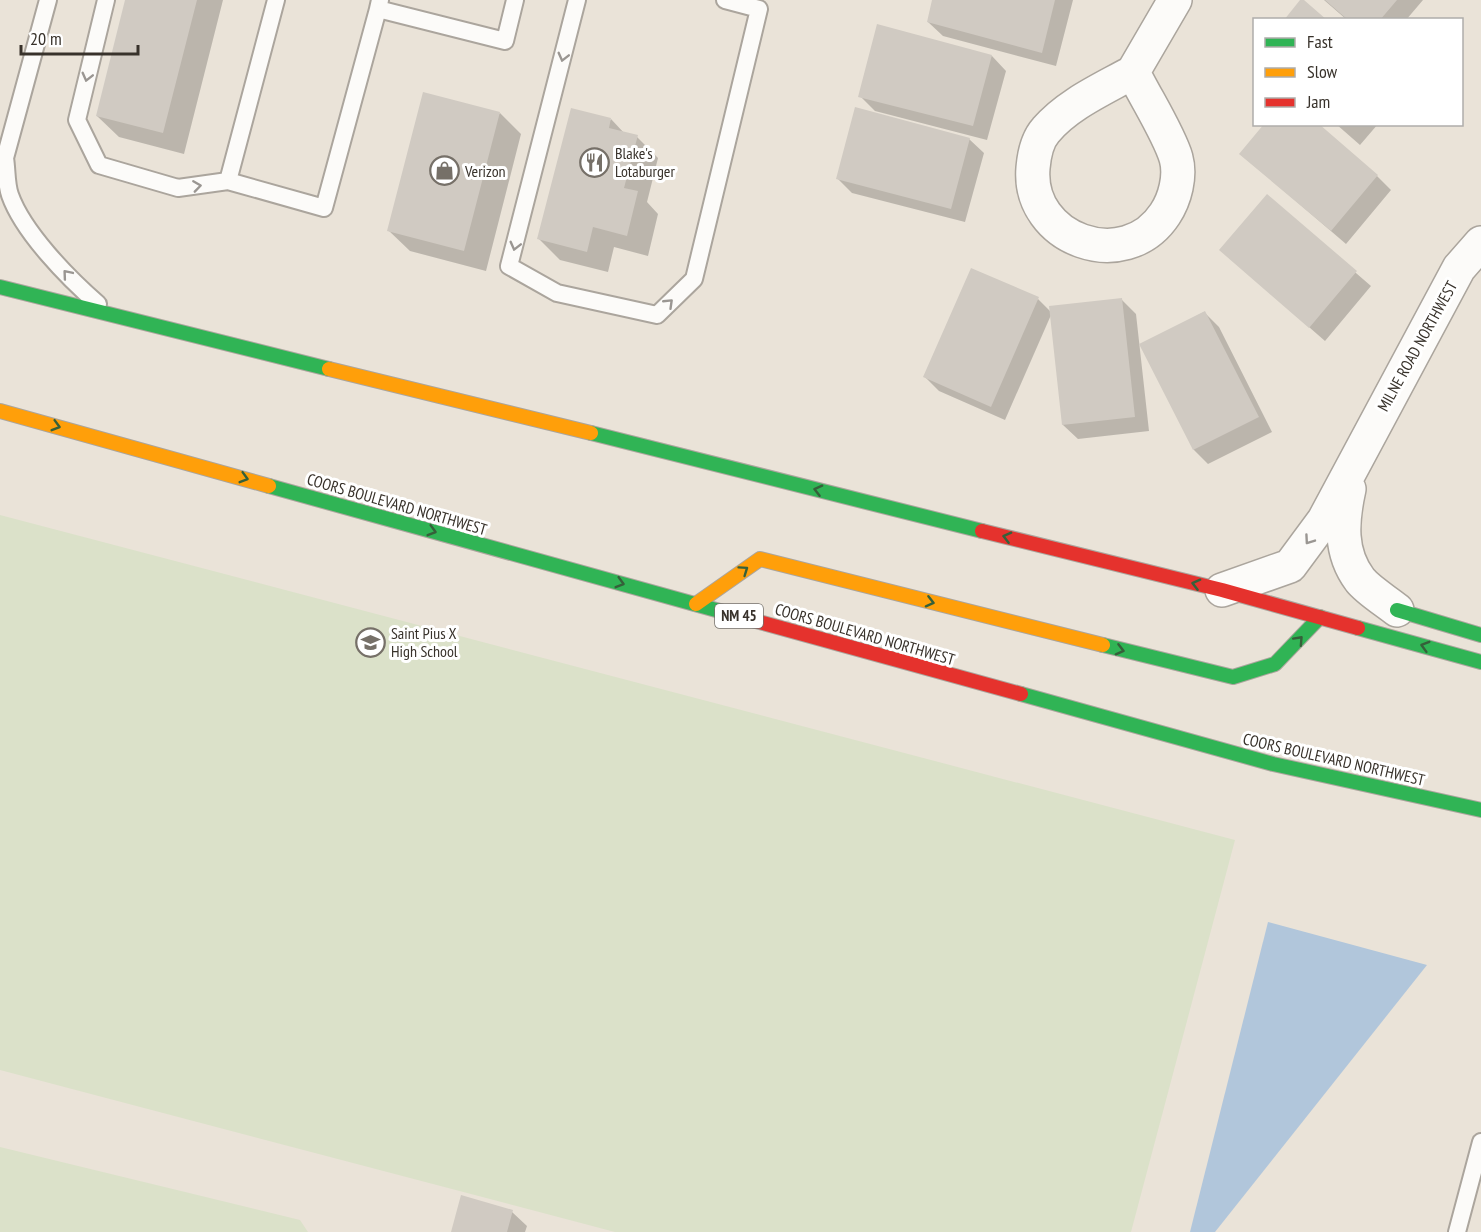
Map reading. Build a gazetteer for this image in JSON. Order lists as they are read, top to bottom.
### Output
{
  "streets": {
    "main road": ["COORS BOULEVARD NORTHWEST", "NM 45"],
    "street": ["MILNE ROAD NORTHWEST"]
  },
  "one_way": ["COORS BOULEVARD NORTHWEST"],
  "places": {
    "restaurant": ["Blake's Lotaburger"],
    "shop": ["Verizon"],
    "school or university": ["Saint Pius X High School"]
  },
  "legend": ["Fast", "Slow", "Jam"],
  "scale_bar": "20 m"
}
